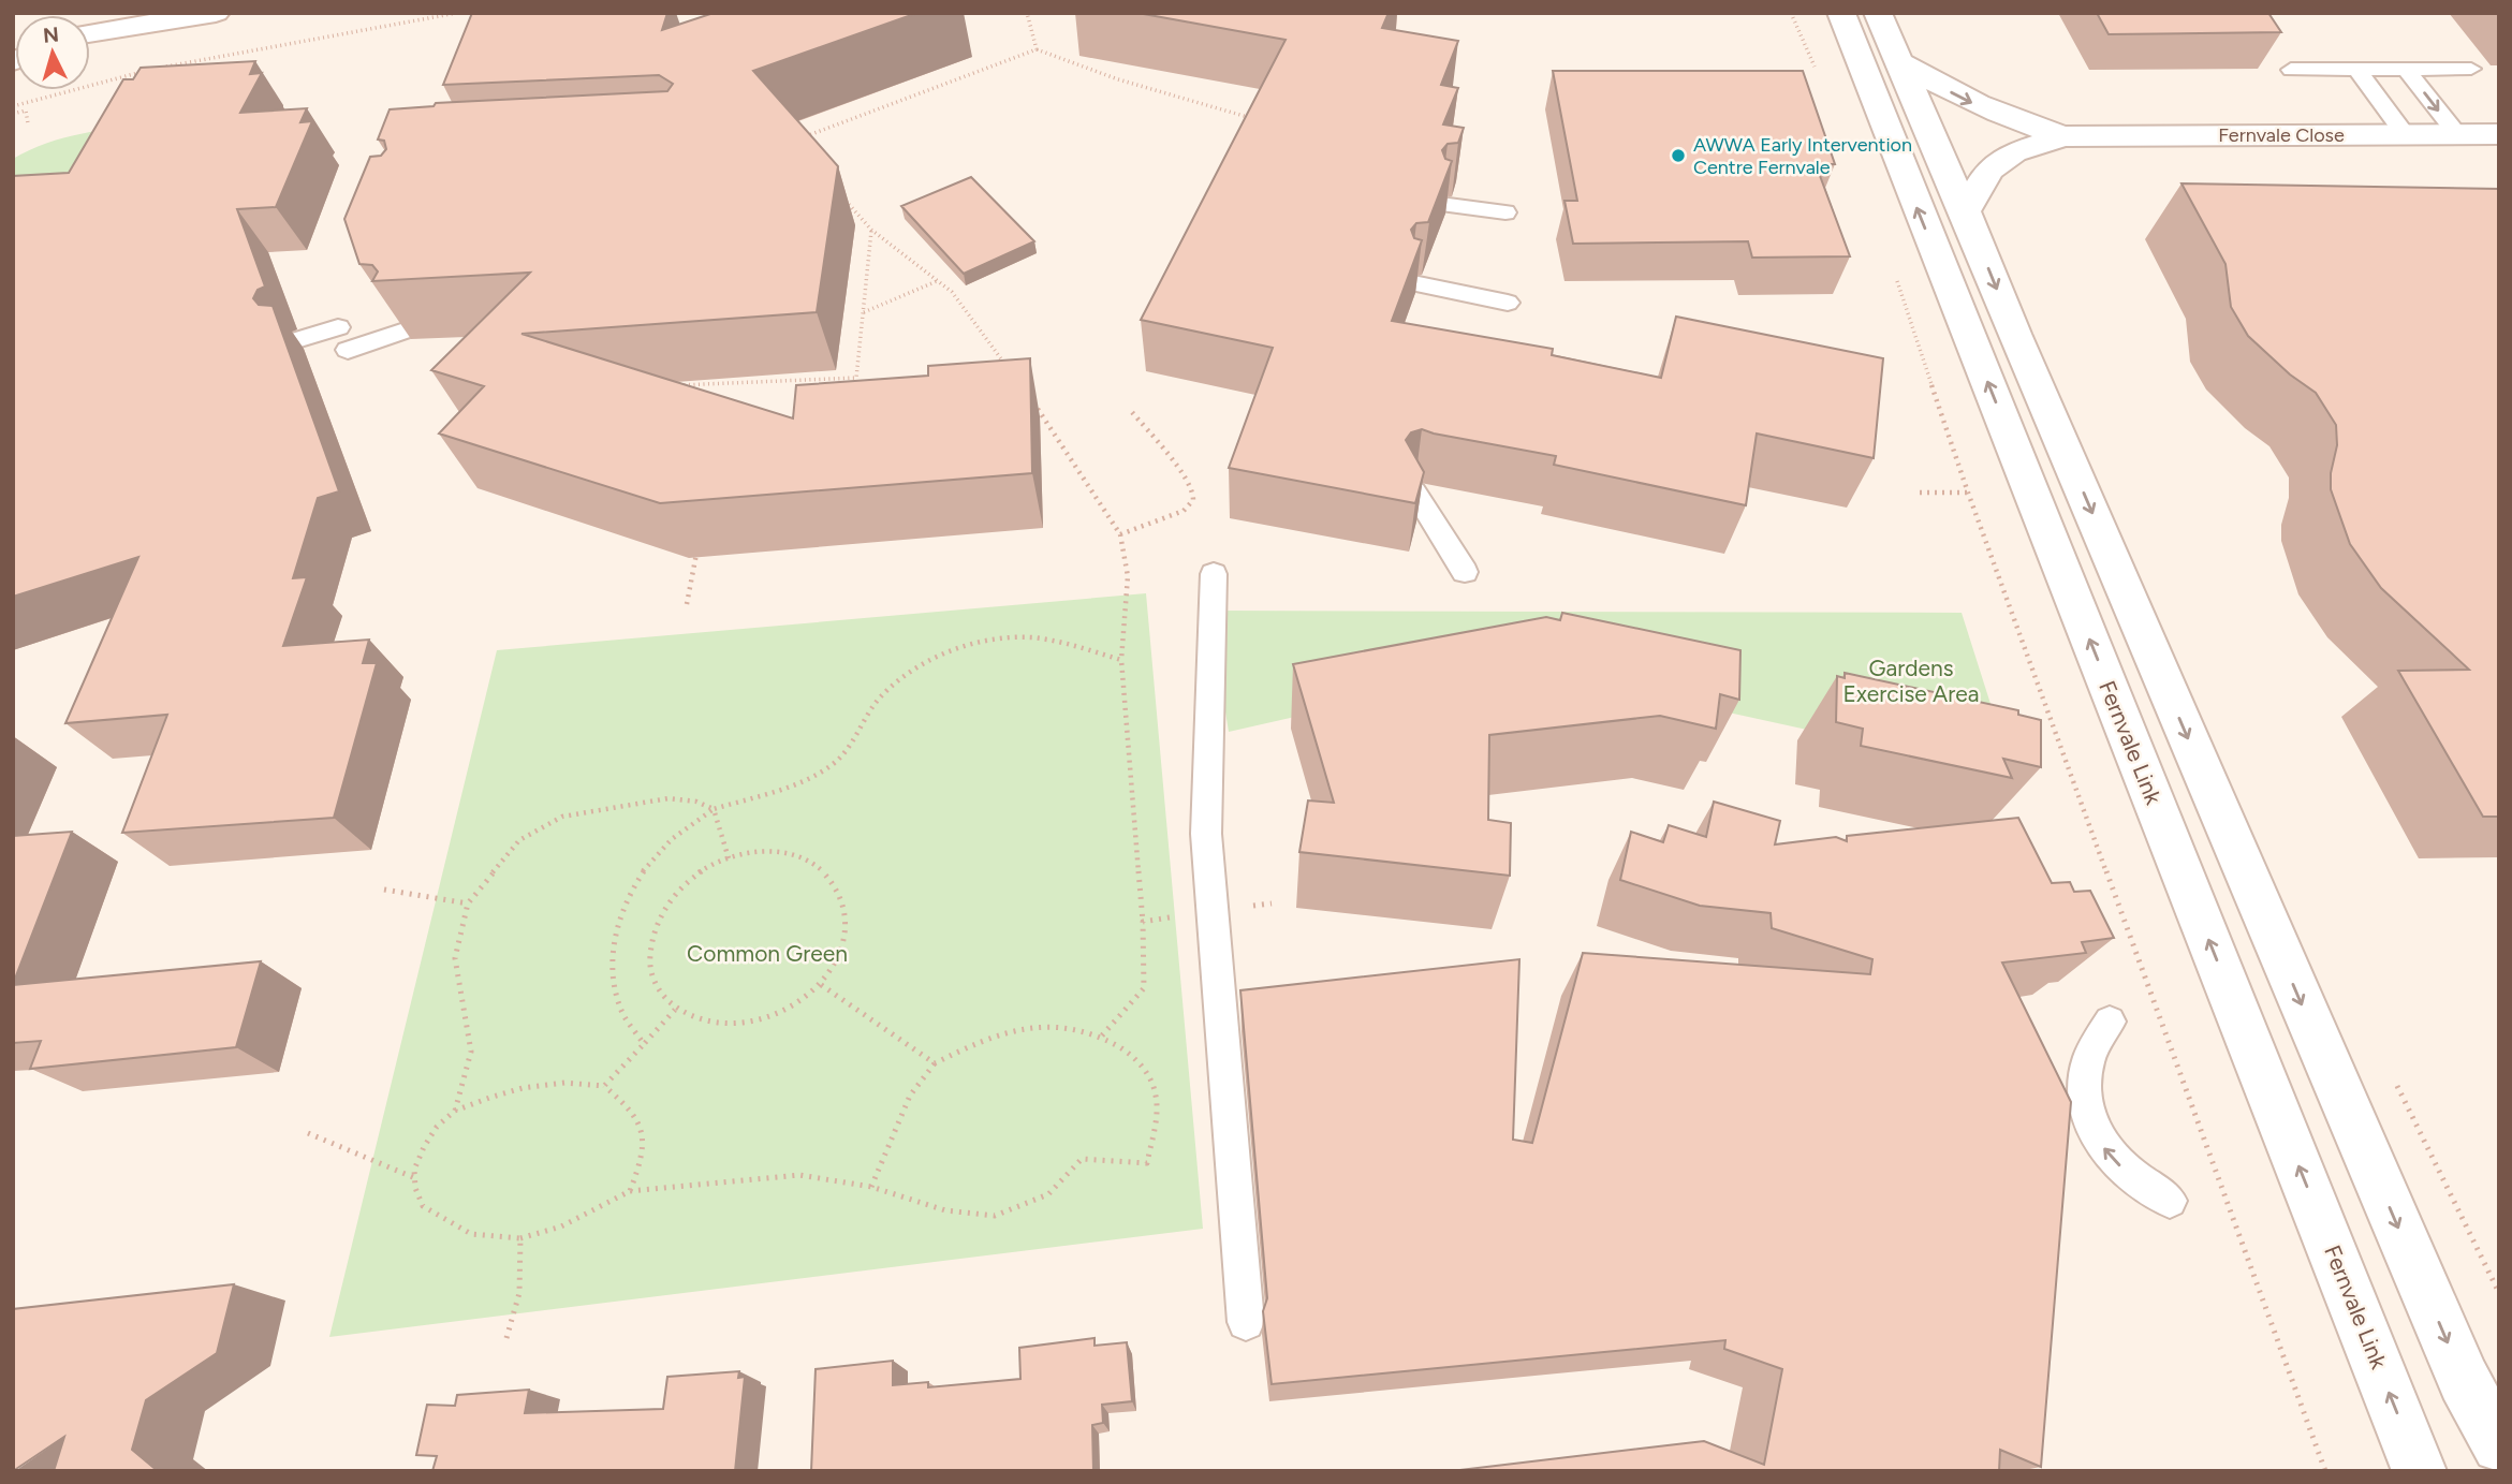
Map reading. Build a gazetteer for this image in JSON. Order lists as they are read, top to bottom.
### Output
{
  "streets": {
    "street": ["Fernvale Close", "Fernvale Link"]
  },
  "parks": ["Gardens Exercise Area", "Common Green"],
  "places": ["AWWA Early Intervention Centre Fernvale"],
  "north": "top"
}
